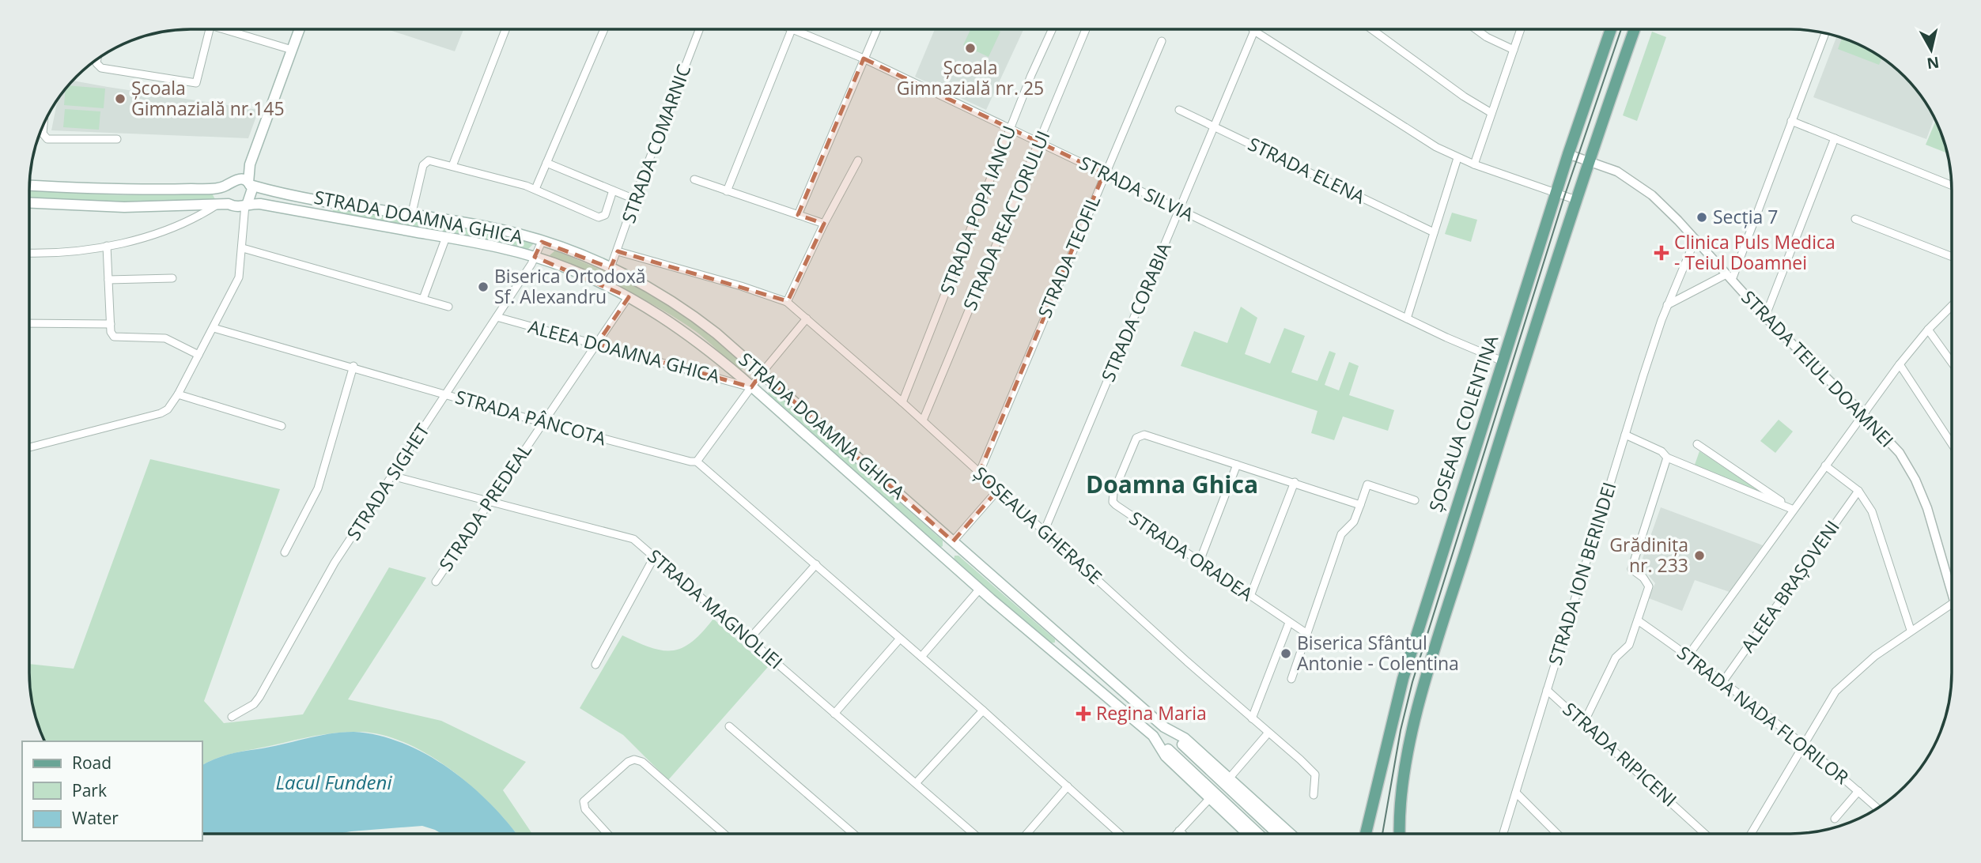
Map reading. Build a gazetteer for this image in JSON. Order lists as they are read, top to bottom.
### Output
{
  "streets": {
    "main road": ["STRADA DOAMNA GHICA", "ȘOSEAUA COLENTINA"],
    "street": [
      "STRADA COMARNIC",
      "STRADA ELENA",
      "STRADA SILVIA",
      "STRADA POPA IANCU",
      "STRADA REACTORULUI",
      "STRADA TEOFIL",
      "STRADA CORABIA",
      "ALEEA DOAMNA GHICA",
      "STRADA TEIUL DOAMNEI",
      "STRADA PÂNCOTA",
      "STRADA SIGHET",
      "STRADA PREDEAL",
      "ȘOSEAUA GHERASE",
      "STRADA ORADEA",
      "STRADA ION BERINDEI",
      "ALEEA BRAȘOVENI",
      "STRADA MAGNOLIEI",
      "STRADA NADA FLORILOR",
      "STRADA RIPICENI"
    ]
  },
  "crossings": [
    ["STRADA COMARNIC", "STRADA DOAMNA GHICA"],
    ["STRADA COMARNIC", "ȘOSEAUA GHERASE"],
    ["STRADA ELENA", "STRADA CORABIA"],
    ["STRADA SILVIA", "STRADA POPA IANCU"],
    ["STRADA SILVIA", "STRADA REACTORULUI"],
    ["STRADA SILVIA", "STRADA TEOFIL"],
    ["STRADA SILVIA", "STRADA CORABIA"],
    ["STRADA SILVIA", "ȘOSEAUA COLENTINA"],
    ["STRADA POPA IANCU", "ȘOSEAUA GHERASE"],
    ["STRADA DOAMNA GHICA", "ALEEA DOAMNA GHICA"],
    ["STRADA DOAMNA GHICA", "STRADA SIGHET"],
    ["STRADA DOAMNA GHICA", "STRADA PREDEAL"],
    ["STRADA REACTORULUI", "ȘOSEAUA GHERASE"],
    ["STRADA TEOFIL", "ȘOSEAUA GHERASE"],
    ["STRADA CORABIA", "ȘOSEAUA GHERASE"],
    ["ALEEA DOAMNA GHICA", "STRADA SIGHET"],
    ["ALEEA DOAMNA GHICA", "STRADA PREDEAL"],
    ["STRADA TEIUL DOAMNEI", "ȘOSEAUA COLENTINA"],
    ["STRADA TEIUL DOAMNEI", "STRADA ION BERINDEI"],
    ["STRADA PÂNCOTA", "STRADA SIGHET"],
    ["STRADA PÂNCOTA", "STRADA PREDEAL"],
    ["STRADA SIGHET", "STRADA MAGNOLIEI"],
    ["STRADA PREDEAL", "STRADA MAGNOLIEI"],
    ["STRADA ION BERINDEI", "STRADA RIPICENI"],
    ["ALEEA BRAȘOVENI", "STRADA NADA FLORILOR"]
  ],
  "districts": ["Doamna Ghica"],
  "water": ["Lacul Fundeni"],
  "places": {
    "other": [
      "Școala Gimnazială nr. 25",
      "Școala Gimnazială nr.145",
      "Secția 7",
      "Biserica Ortodoxă Sf. Alexandru",
      "Grădinița nr. 233",
      "Biserica Sfântul Antonie - Colentina"
    ],
    "health": ["Clinica Puls Medica - Teiul Doamnei", "Regina Maria"]
  },
  "legend": ["Road", "Park", "Water"],
  "north": "bottom"
}
